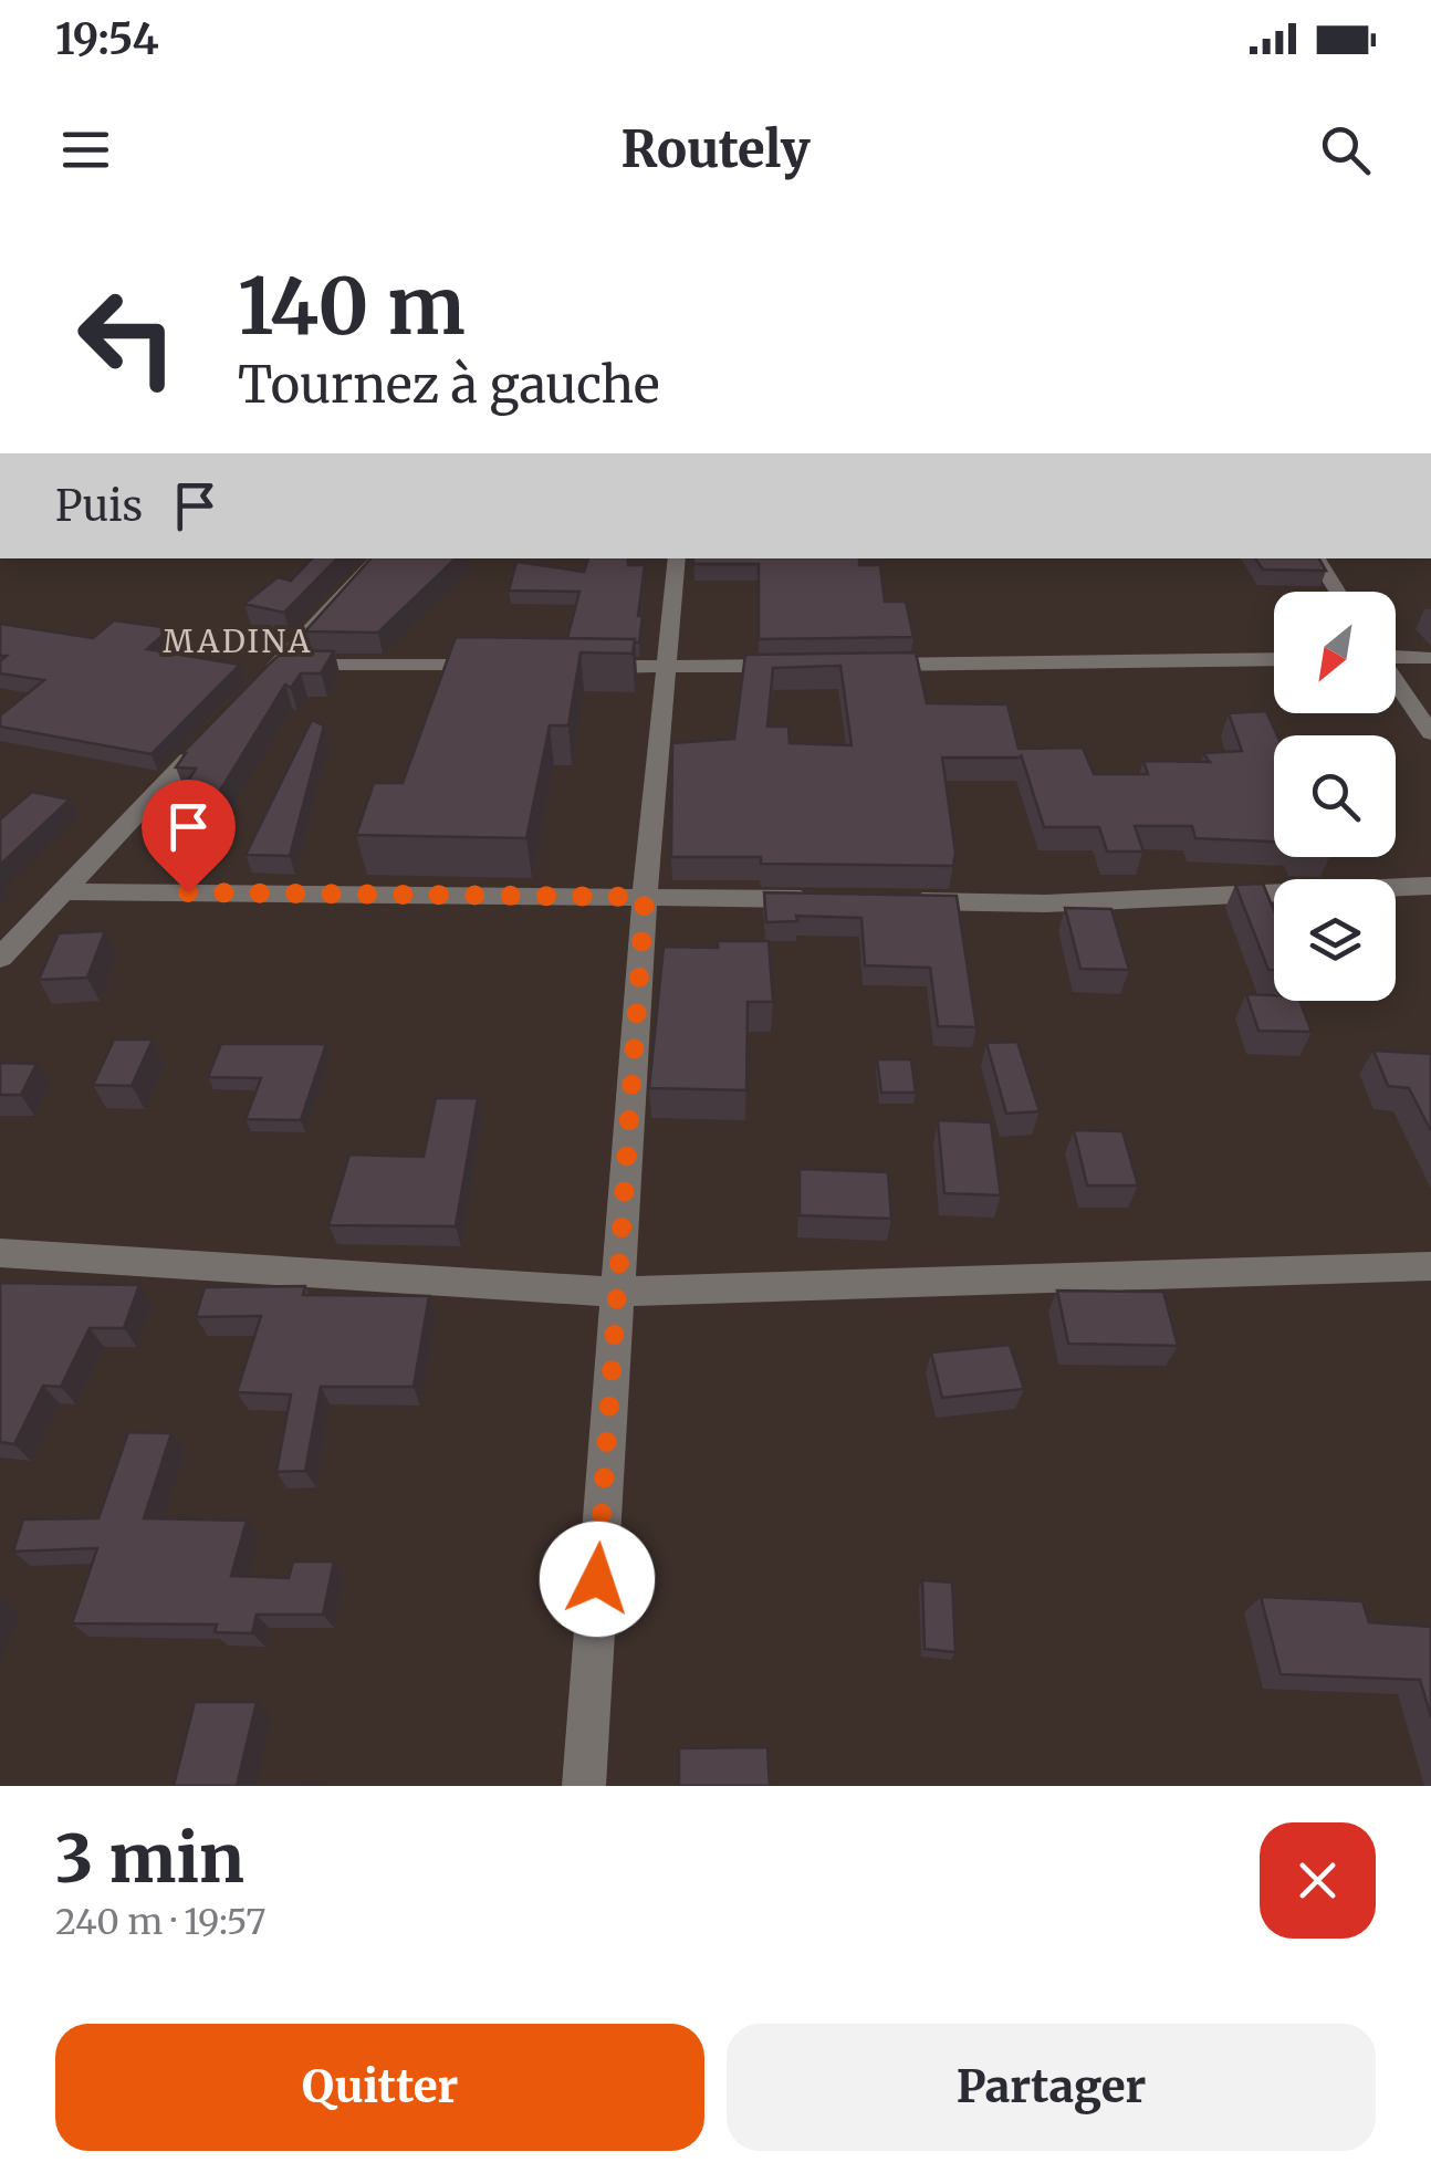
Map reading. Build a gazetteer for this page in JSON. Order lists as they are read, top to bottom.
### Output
{
  "districts": ["MADINA"],
  "north": "bottom left",
  "page": {
    "status": "19:54",
    "header": "Routely",
    "turn": ["140 m", "Tournez à gauche"],
    "then": "Puis",
    "heading": ["3 min", "240 m · 19:57"],
    "buttons": ["Quitter", "Partager"]
  }
}
